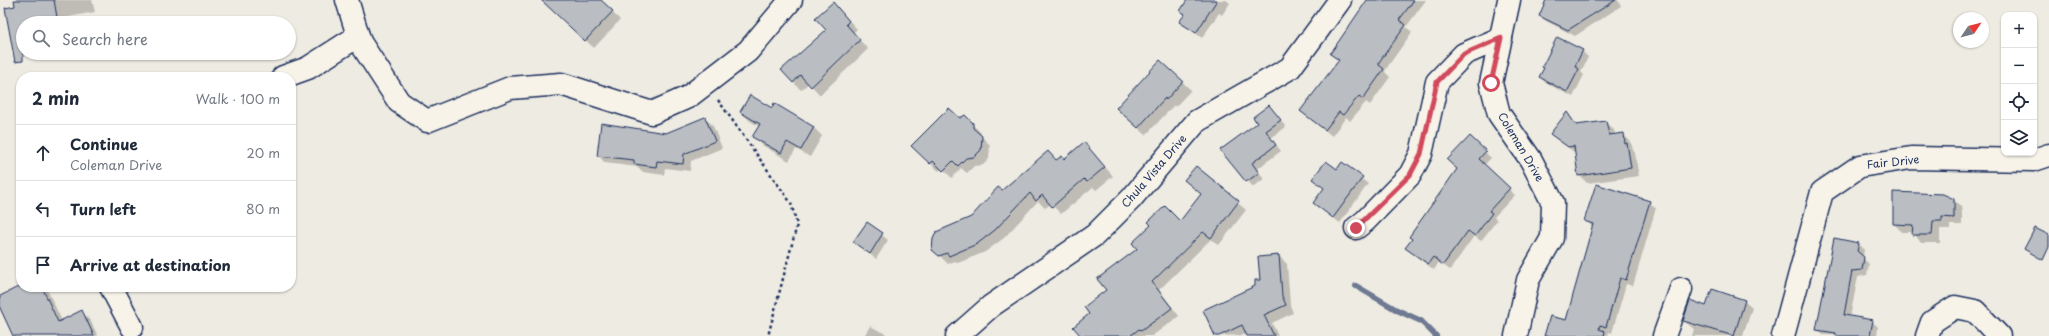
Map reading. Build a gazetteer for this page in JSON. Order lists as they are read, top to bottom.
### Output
{
  "streets": {
    "street": ["Coleman Drive", "Fair Drive", "Chula Vista Drive"]
  },
  "north": "top right",
  "page": {
    "map_buttons": ["+", "−"],
    "search": "Search here",
    "heading": ["2 min", "Walk · 100 m"],
    "list": [
      ["Continue", "Coleman Drive", "20 m"],
      ["Turn left", "80 m"],
      "Arrive at destination"
    ]
  }
}
